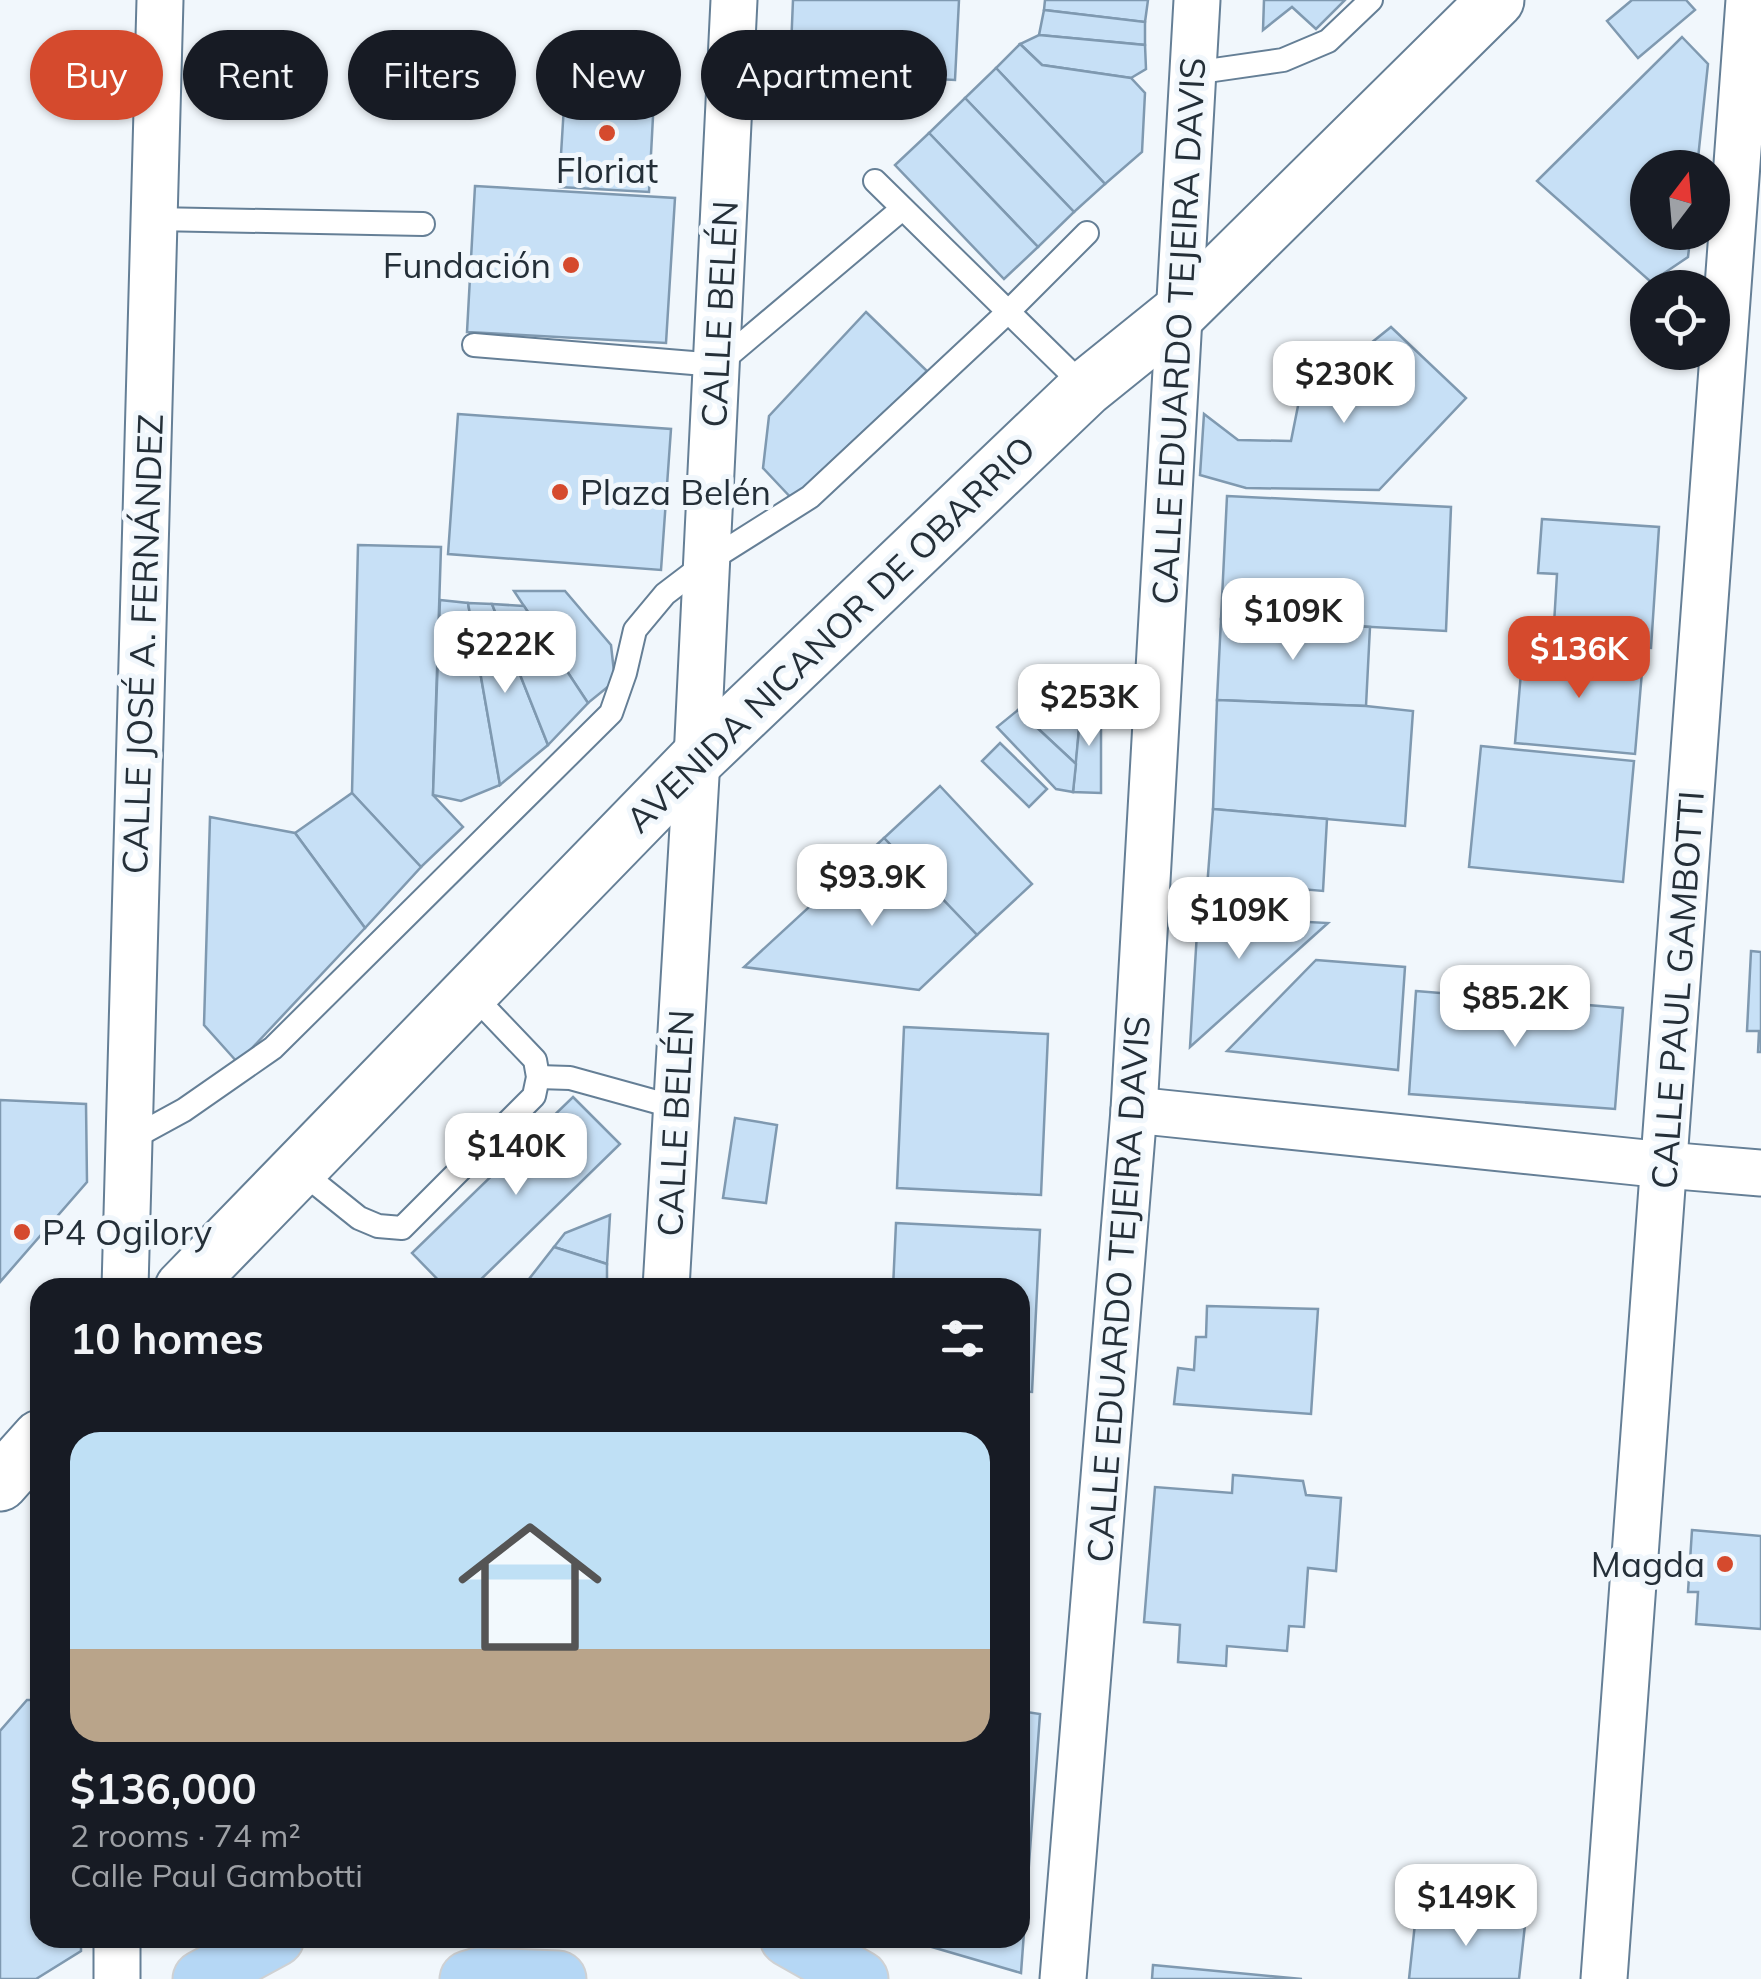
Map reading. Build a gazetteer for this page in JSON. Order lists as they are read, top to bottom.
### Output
{
  "streets": {
    "main road": ["AVENIDA NICANOR DE OBARRIO"],
    "street": [
      "CALLE BELÉN",
      "CALLE EDUARDO TEJEIRA DAVIS",
      "CALLE JOSÉ A. FERNÁNDEZ",
      "CALLE PAUL GAMBOTTI"
    ]
  },
  "crossings": [
    ["CALLE BELÉN", "AVENIDA NICANOR DE OBARRIO"],
    ["CALLE EDUARDO TEJEIRA DAVIS", "AVENIDA NICANOR DE OBARRIO"]
  ],
  "places": [
    "Floriat",
    "Fundación",
    "Plaza Belén",
    "P4 Ogilory",
    "Magda"
  ],
  "north": "top",
  "page": {
    "chip": [
      "Buy",
      "Rent",
      "Filters",
      "New",
      "Apartment"
    ],
    "price": [
      "$230K",
      "$109K",
      "$222K",
      "$136K",
      "$253K",
      "$93.9K",
      "$109K",
      "$85.2K",
      "$140K",
      "$149K"
    ],
    "heading": "10 homes",
    "list": [
      {
        "name": "$136,000",
        "note": "2 rooms · 74 m² · Calle Paul Gambotti"
      }
    ]
  }
}
